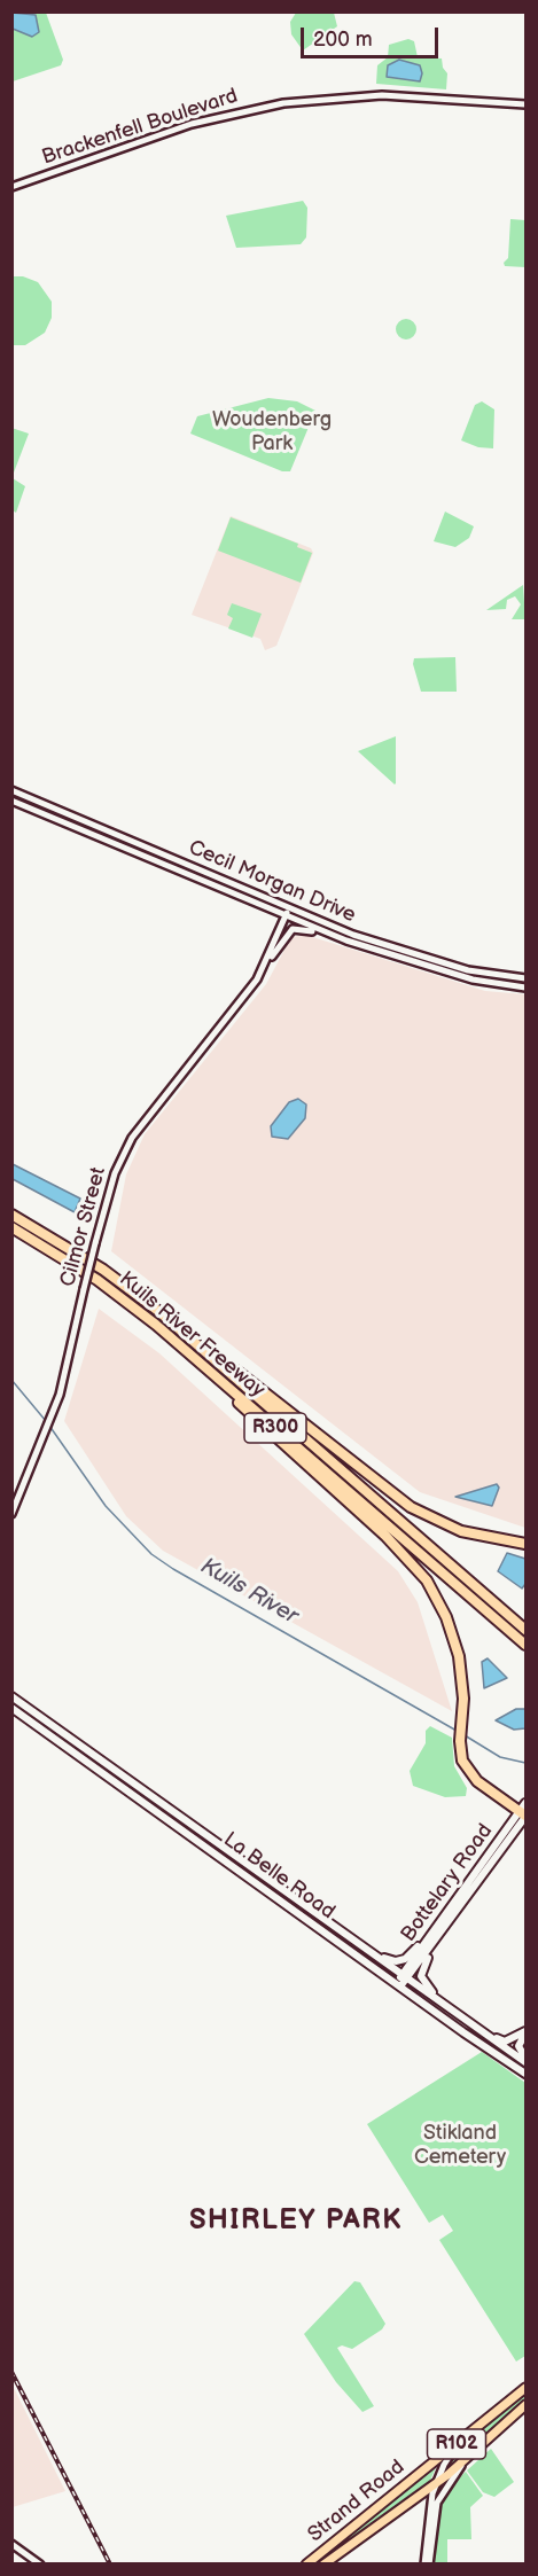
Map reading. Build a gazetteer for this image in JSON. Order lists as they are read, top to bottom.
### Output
{
  "streets": {
    "highway": ["Kuils River Freeway", "R300"],
    "main road": [
      "La Belle Road",
      "Bottelary Road",
      "R102",
      "Strand Road"
    ],
    "street": ["Brackenfell Boulevard", "Cecil Morgan Drive", "Cilmor Street"]
  },
  "crossings": [
    ["Cecil Morgan Drive", "Cilmor Street"],
    ["La Belle Road", "Bottelary Road"]
  ],
  "districts": ["SHIRLEY PARK"],
  "water": ["Kuils River"],
  "parks": ["Woudenberg Park", "Stikland Cemetery"],
  "scale_bar": "200 m"
}
